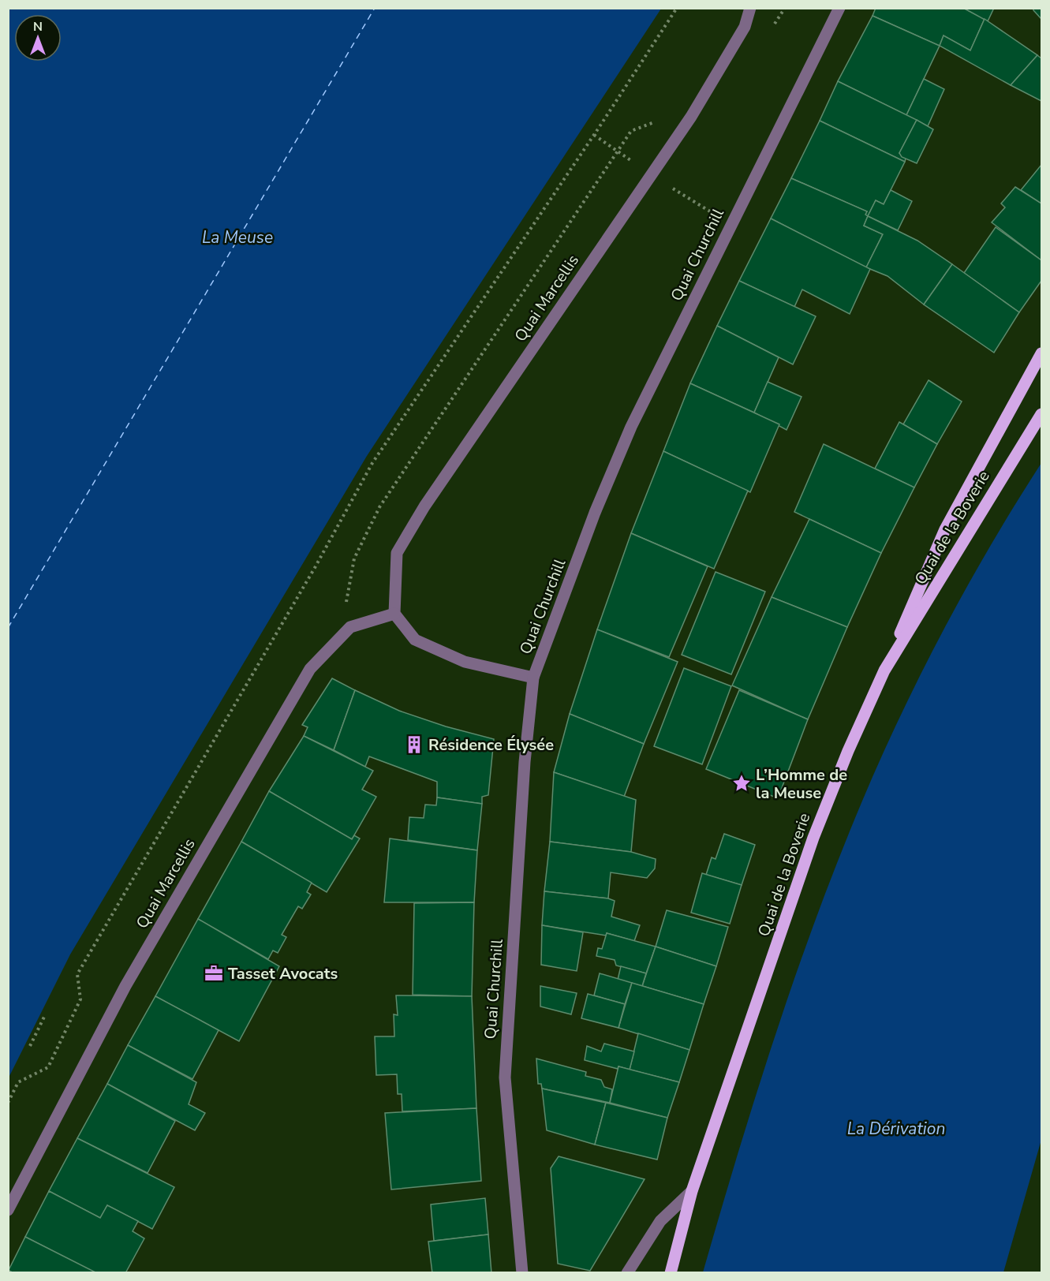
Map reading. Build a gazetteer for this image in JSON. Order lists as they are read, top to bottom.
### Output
{
  "streets": {
    "main road": ["Quai de la Boverie"],
    "street": ["Quai Churchill", "Quai Marcellis"]
  },
  "water": ["La Meuse", "La Dérivation"],
  "places": {
    "building": ["Résidence Élysée"],
    "place": ["L’Homme de la Meuse"],
    "office": ["Tasset Avocats"]
  },
  "north": "top"
}
